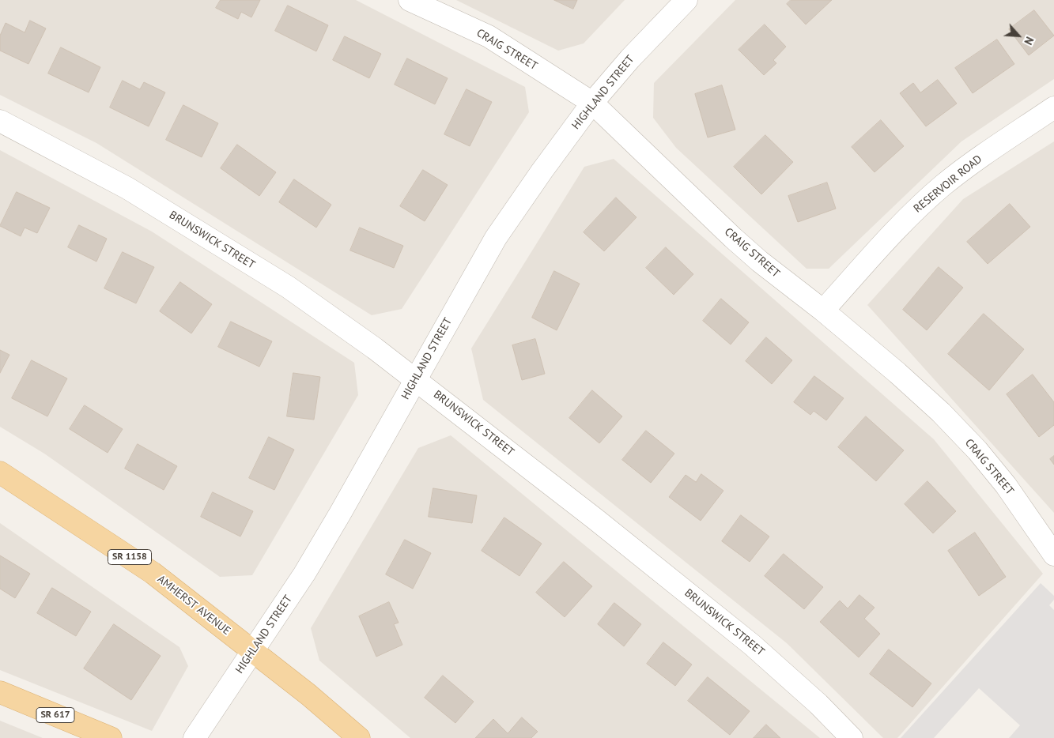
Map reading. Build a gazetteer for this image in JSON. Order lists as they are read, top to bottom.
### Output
{
  "streets": {
    "main road": ["SR 1158", "AMHERST AVENUE", "SR 617"],
    "street": [
      "CRAIG STREET",
      "HIGHLAND STREET",
      "RESERVOIR ROAD",
      "BRUNSWICK STREET"
    ]
  },
  "crossings": [
    ["CRAIG STREET", "HIGHLAND STREET"],
    ["CRAIG STREET", "RESERVOIR ROAD"],
    ["HIGHLAND STREET", "BRUNSWICK STREET"],
    ["HIGHLAND STREET", "AMHERST AVENUE"]
  ],
  "north": "bottom right"
}
